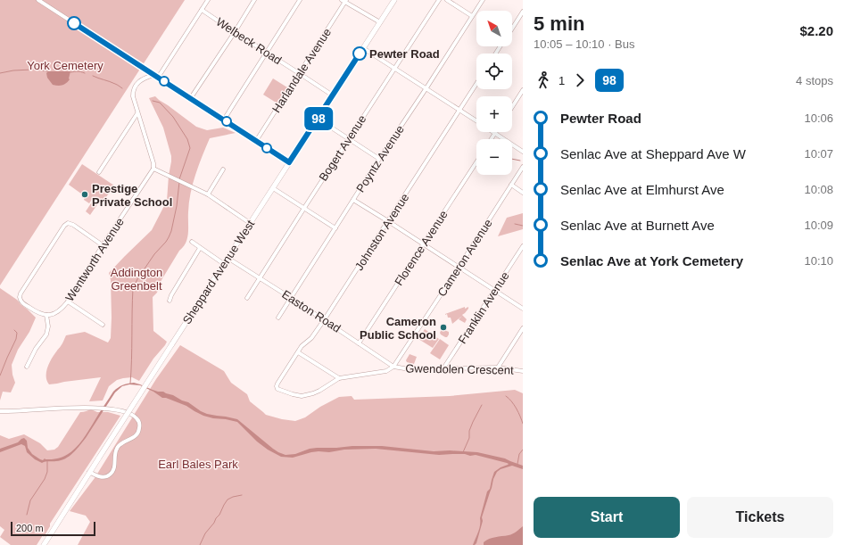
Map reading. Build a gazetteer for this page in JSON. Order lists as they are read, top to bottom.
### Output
{
  "streets": {
    "main road": ["Sheppard Avenue West"],
    "street": [
      "Welbeck Road",
      "Harlandale Avenue",
      "Bogert Avenue",
      "Poyntz Avenue",
      "Johnston Avenue",
      "Florence Avenue",
      "Cameron Avenue",
      "Wentworth Avenue",
      "Franklin Avenue",
      "Easton Road",
      "Gwendolen Crescent"
    ]
  },
  "crossings": [
    ["Welbeck Road", "Harlandale Avenue"],
    ["Welbeck Road", "Sheppard Avenue West"],
    ["Bogert Avenue", "Easton Road"],
    ["Poyntz Avenue", "Easton Road"],
    ["Johnston Avenue", "Easton Road"],
    ["Johnston Avenue", "Gwendolen Crescent"],
    ["Florence Avenue", "Easton Road"],
    ["Cameron Avenue", "Easton Road"],
    ["Cameron Avenue", "Gwendolen Crescent"],
    ["Sheppard Avenue West", "Easton Road"],
    ["Franklin Avenue", "Gwendolen Crescent"],
    ["Easton Road", "Gwendolen Crescent"]
  ],
  "parks": ["York Cemetery", "Addington Greenbelt", "Earl Bales Park"],
  "places": ["Pewter Road", "Prestige Private School", "Cameron Public School"],
  "lines": ["bus line 98"],
  "scale_bar": "200 m",
  "north": "top left",
  "page": {
    "on_map": "98",
    "heading": ["5 min", "10:05 – 10:10 · Bus", "$2.20"],
    "map_buttons": ["+", "−"],
    "legs": ["1", "98", "4 stops"],
    "list": [
      {
        "name": "Pewter Road",
        "value": "10:06"
      },
      {
        "name": "Senlac Ave at Sheppard Ave W",
        "value": "10:07"
      },
      {
        "name": "Senlac Ave at Elmhurst Ave",
        "value": "10:08"
      },
      {
        "name": "Senlac Ave at Burnett Ave",
        "value": "10:09"
      },
      {
        "name": "Senlac Ave at York Cemetery",
        "value": "10:10"
      }
    ],
    "buttons": ["Start", "Tickets"],
    "scale": "200 m"
  }
}
